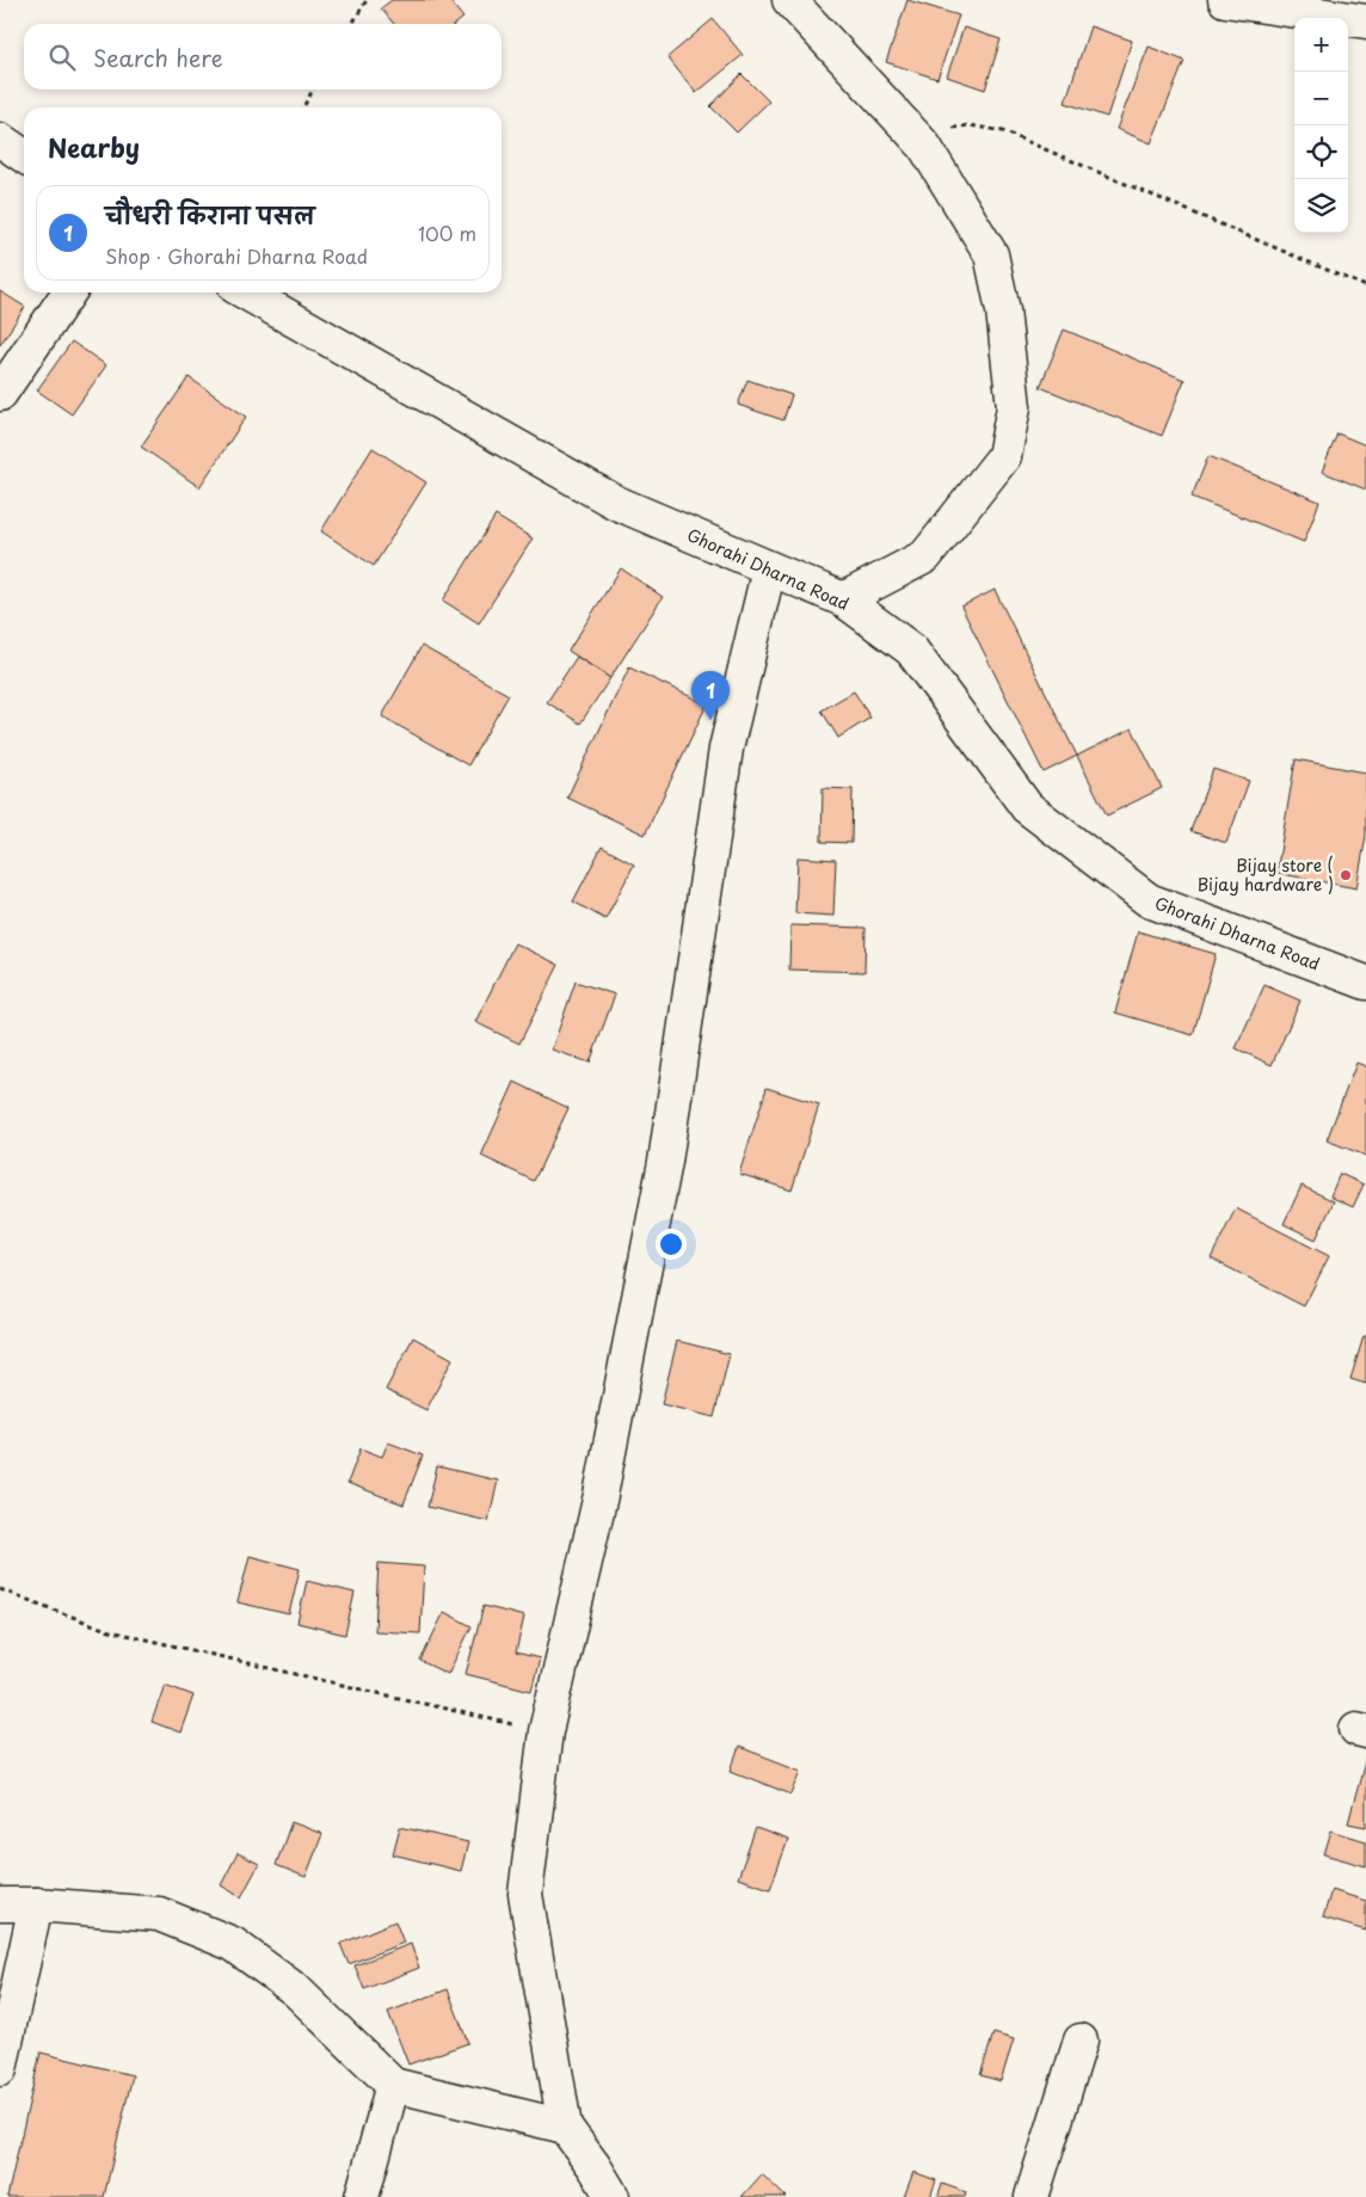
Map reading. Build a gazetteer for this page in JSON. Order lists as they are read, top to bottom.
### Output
{
  "streets": {
    "street": ["Ghorahi Dharna Road"]
  },
  "places": ["Bijay store ( Bijay hardware )"],
  "page": {
    "map_buttons": ["+", "−"],
    "search": "Search here",
    "heading": "Nearby",
    "list": [
      {
        "mark": "1",
        "name": "चौधरी किराना पसल",
        "note": "Shop · Ghorahi Dharna Road",
        "value": "100 m"
      }
    ],
    "pins": "1"
  }
}
